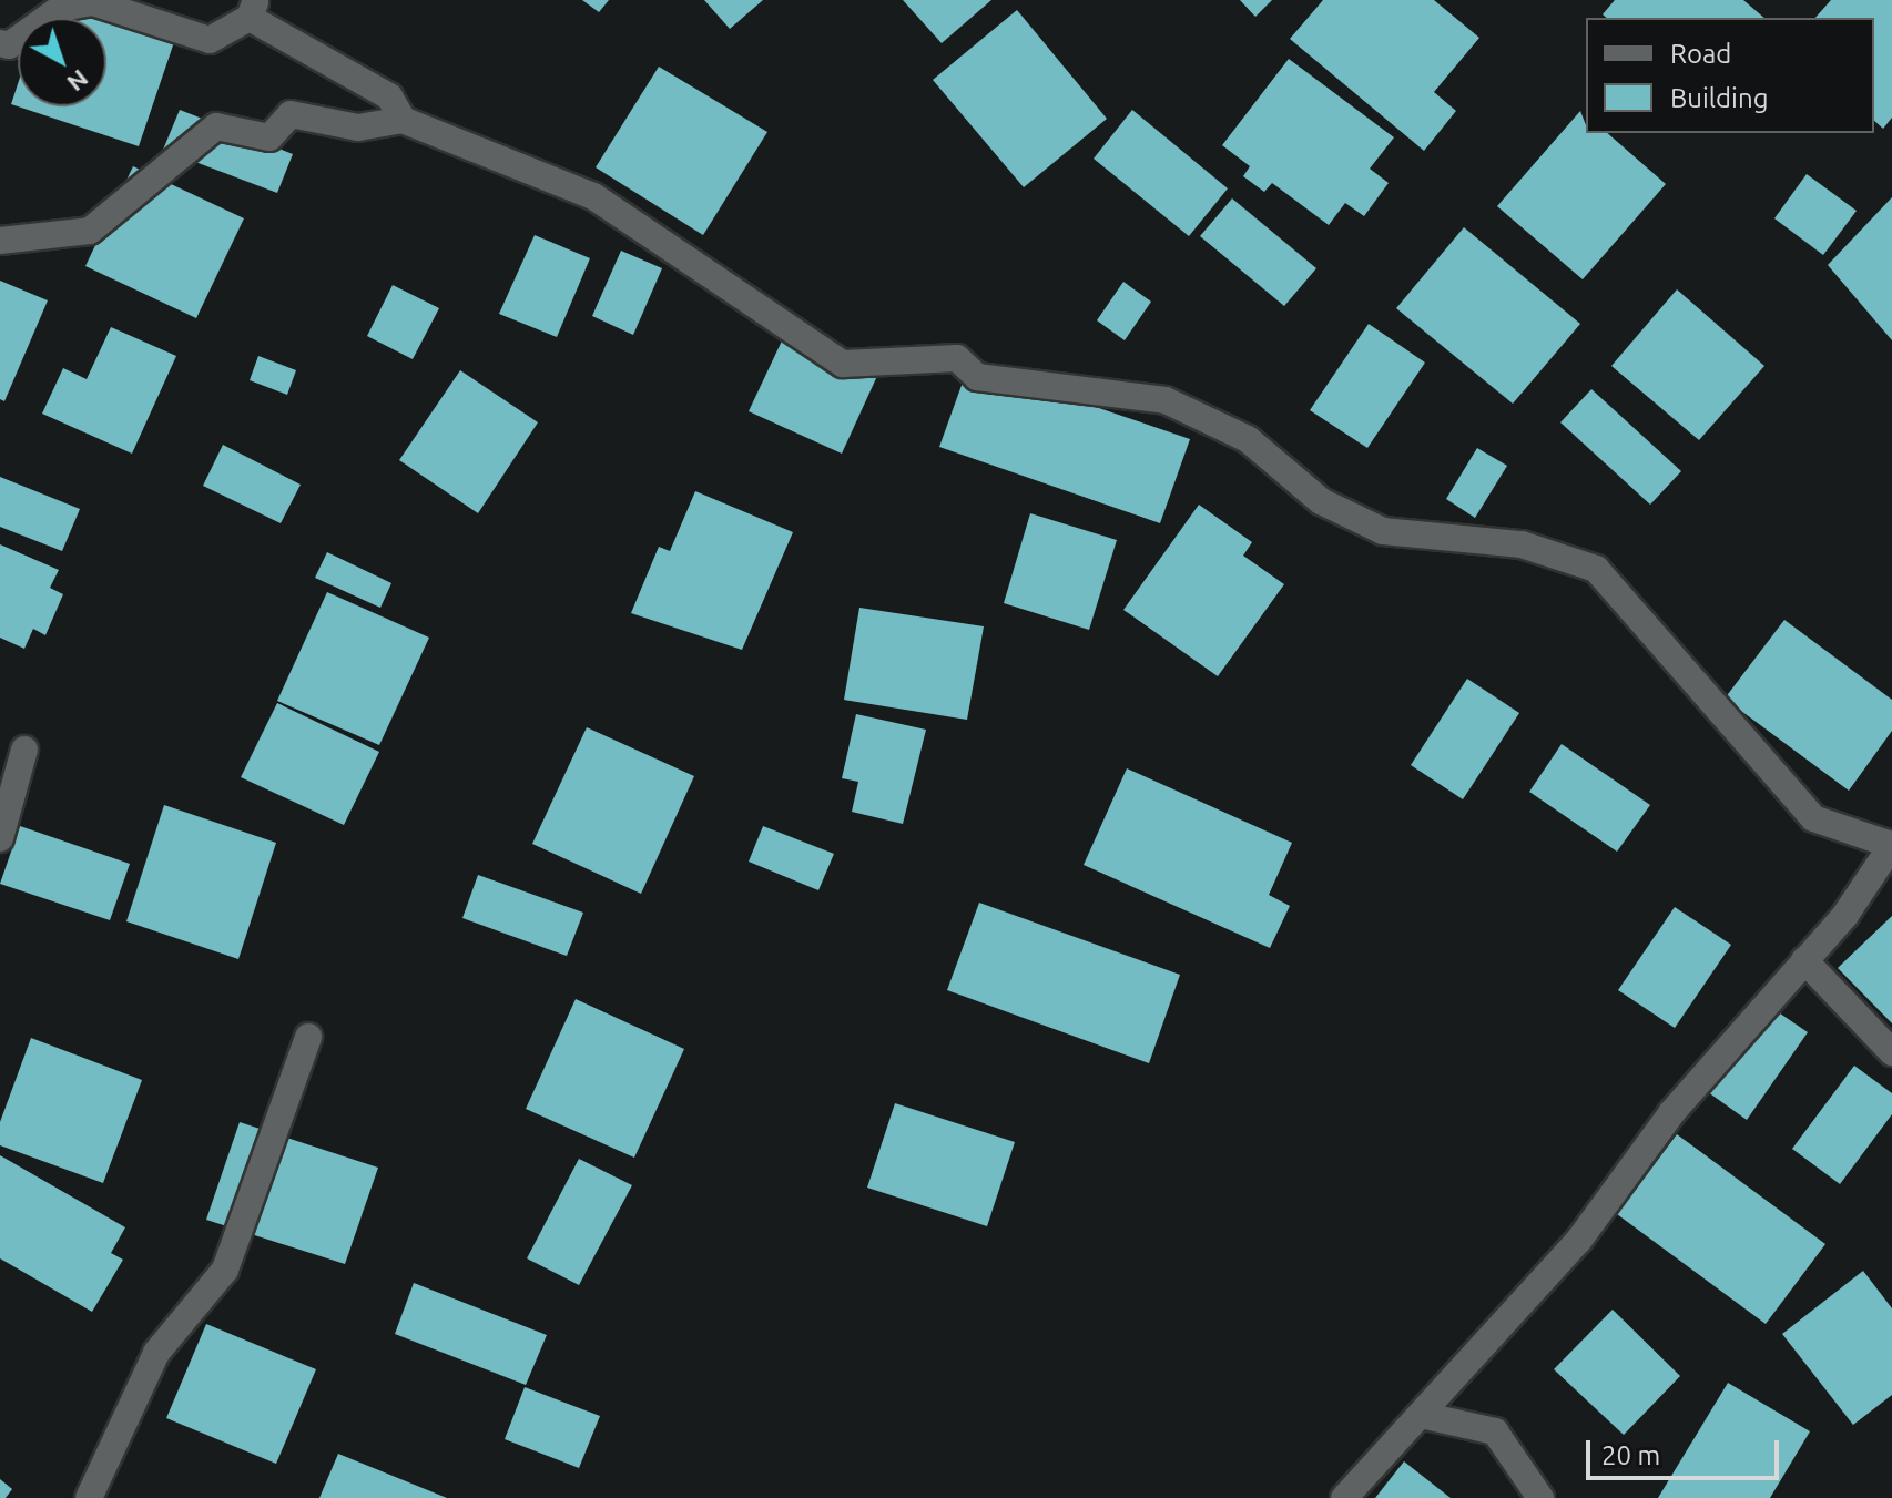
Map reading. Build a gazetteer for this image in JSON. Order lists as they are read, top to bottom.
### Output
{
  "legend": ["Road", "Building"],
  "scale_bar": "20 m",
  "north": "bottom right"
}
